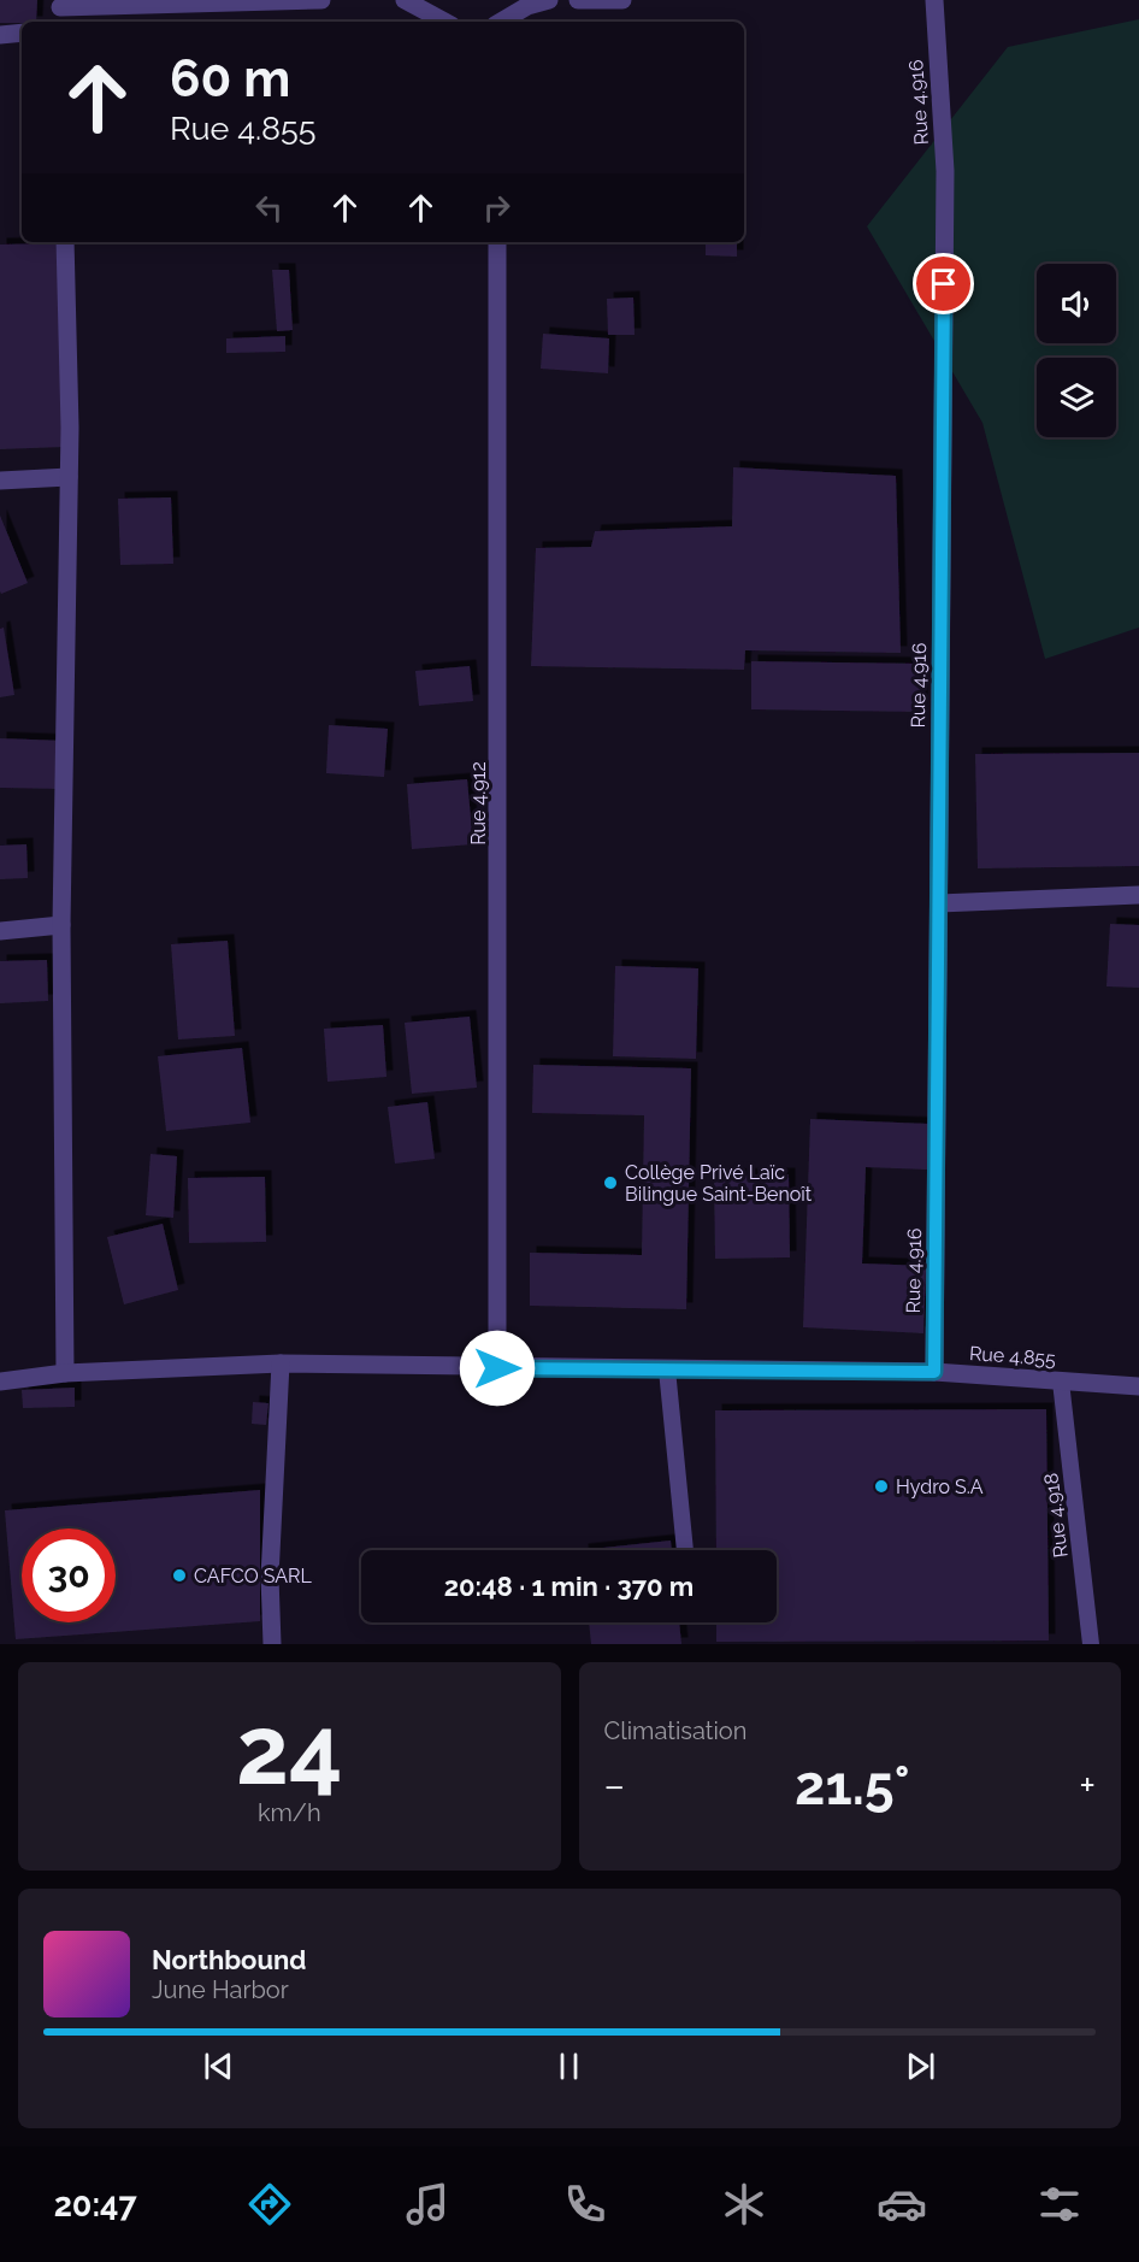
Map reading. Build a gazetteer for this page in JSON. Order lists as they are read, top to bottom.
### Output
{
  "streets": {
    "street": ["Rue 4.916", "Rue 4.912", "Rue 4.855"],
    "lane": ["Rue 4.918"]
  },
  "crossings": [
    ["Rue 4.916", "Rue 4.855"],
    ["Rue 4.912", "Rue 4.855"],
    ["Rue 4.855", "Rue 4.918"]
  ],
  "places": ["Collège Privé Laïc Bilingue Saint-Benoît", "Hydro S.A", "CAFCO SARL"],
  "page": {
    "turn": ["60 m", "Rue 4.855"],
    "limit": "30",
    "trip": "20:48 · 1 min · 370 m",
    "tile": [
      ["24", "km/h"],
      "Climatisation"
    ],
    "heat": ["−", "21.5°", "+"],
    "song": ["Northbound", "June Harbor"],
    "tabs": "20:47"
  }
}
